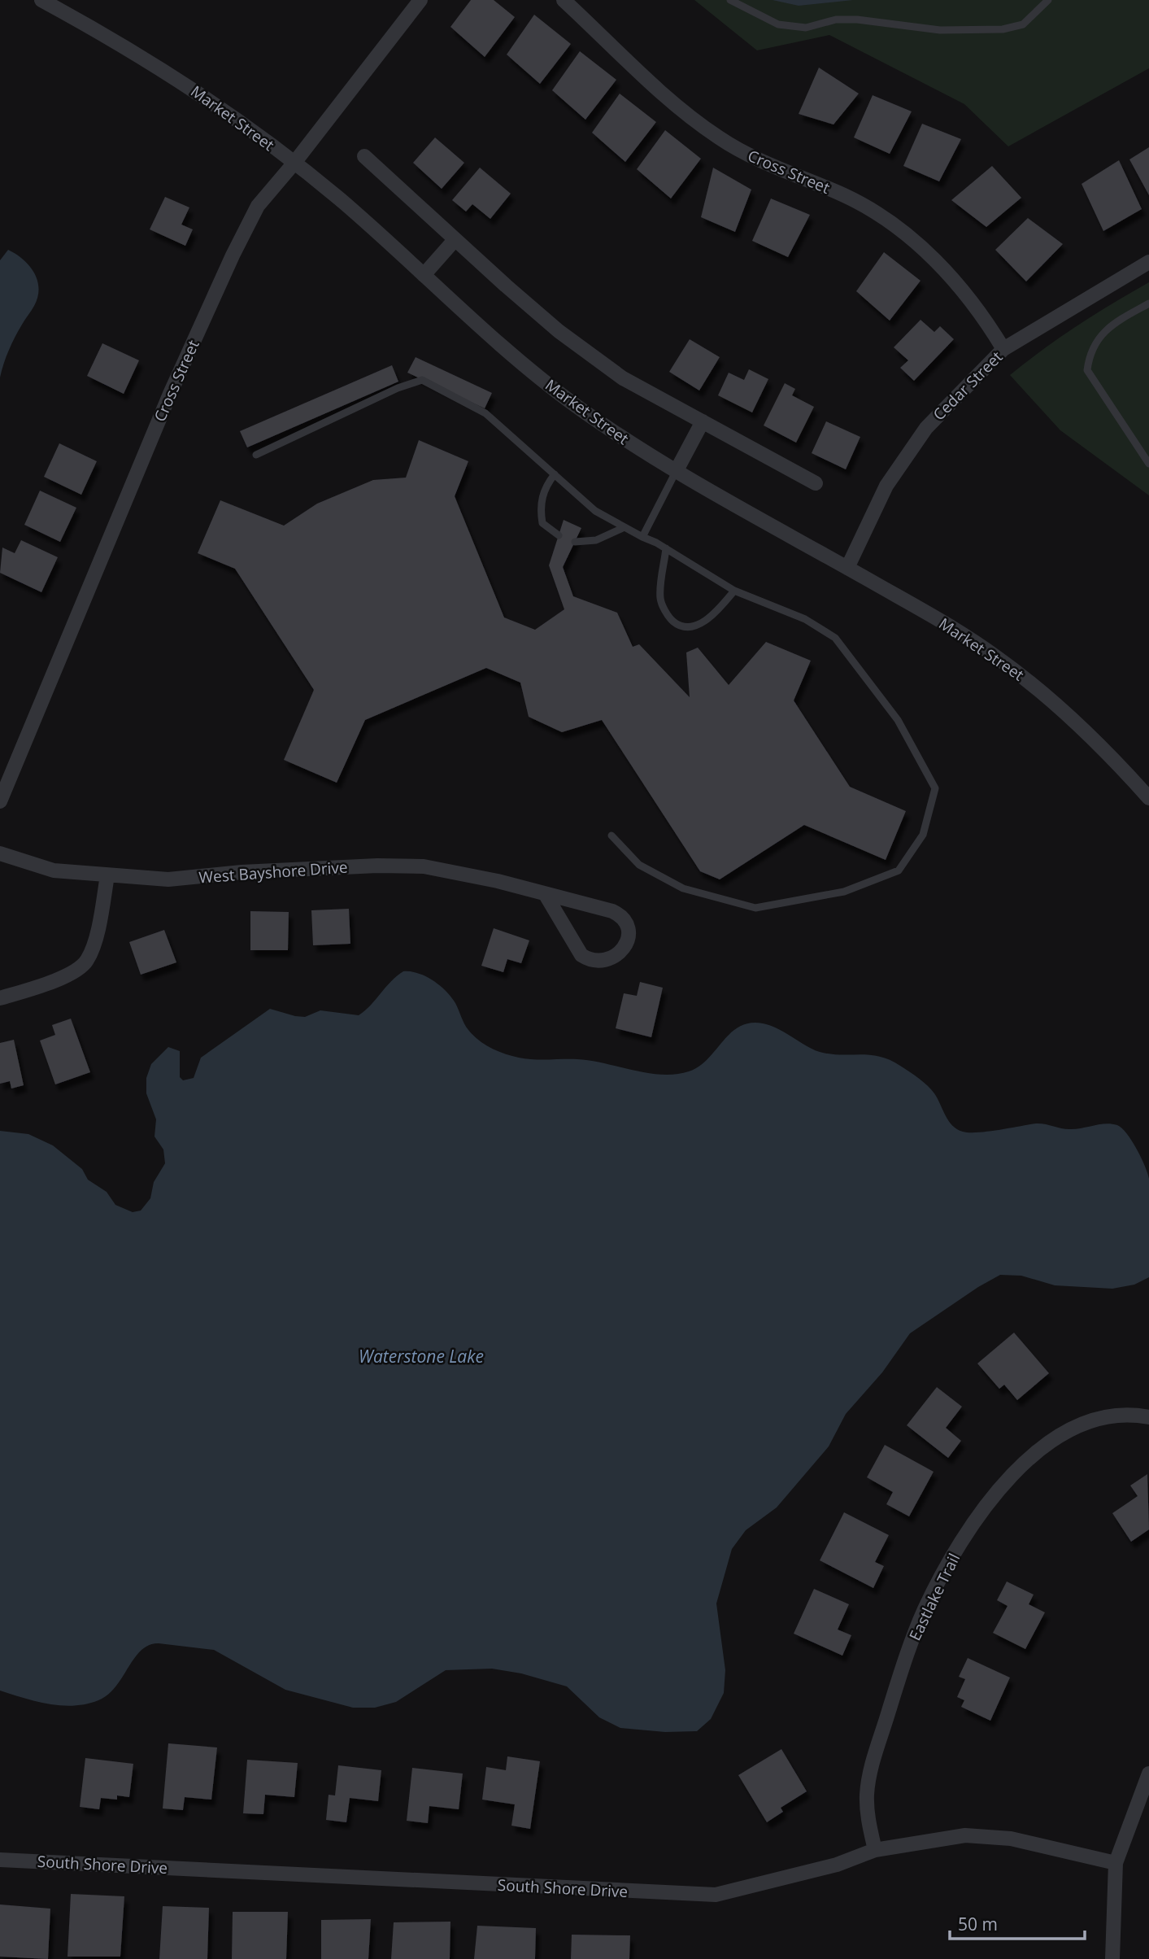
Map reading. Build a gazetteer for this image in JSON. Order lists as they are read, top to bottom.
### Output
{
  "streets": {
    "street": [
      "Market Street",
      "Cross Street",
      "Cedar Street",
      "West Bayshore Drive",
      "Eastlake Trail",
      "South Shore Drive"
    ]
  },
  "crossings": [
    ["Market Street", "Cross Street"],
    ["Market Street", "Cedar Street"],
    ["Cross Street", "Cedar Street"],
    ["Eastlake Trail", "South Shore Drive"]
  ],
  "water": ["Waterstone Lake"],
  "scale_bar": "50 m"
}
